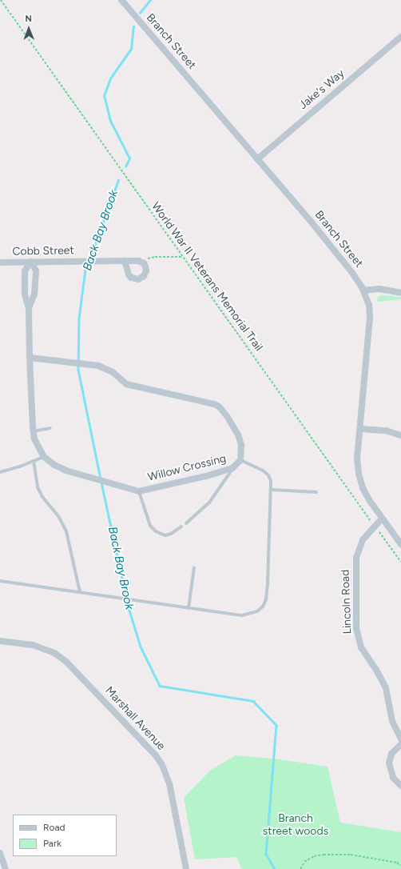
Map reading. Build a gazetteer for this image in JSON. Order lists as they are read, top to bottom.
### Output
{
  "streets": {
    "street": [
      "Branch Street",
      "Jake's Way",
      "Cobb Street",
      "Willow Crossing",
      "Lincoln Road",
      "Marshall Avenue"
    ],
    "path": ["World War II Veterans Memorial Trail"]
  },
  "crossings": [
    ["Branch Street", "Jake's Way"],
    ["Branch Street", "Lincoln Road"],
    ["Cobb Street", "Willow Crossing"],
    ["World War II Veterans Memorial Trail", "Lincoln Road"]
  ],
  "water": ["Back Bay Brook"],
  "parks": ["Branch street woods"],
  "legend": ["Road", "Park"],
  "north": "top"
}
